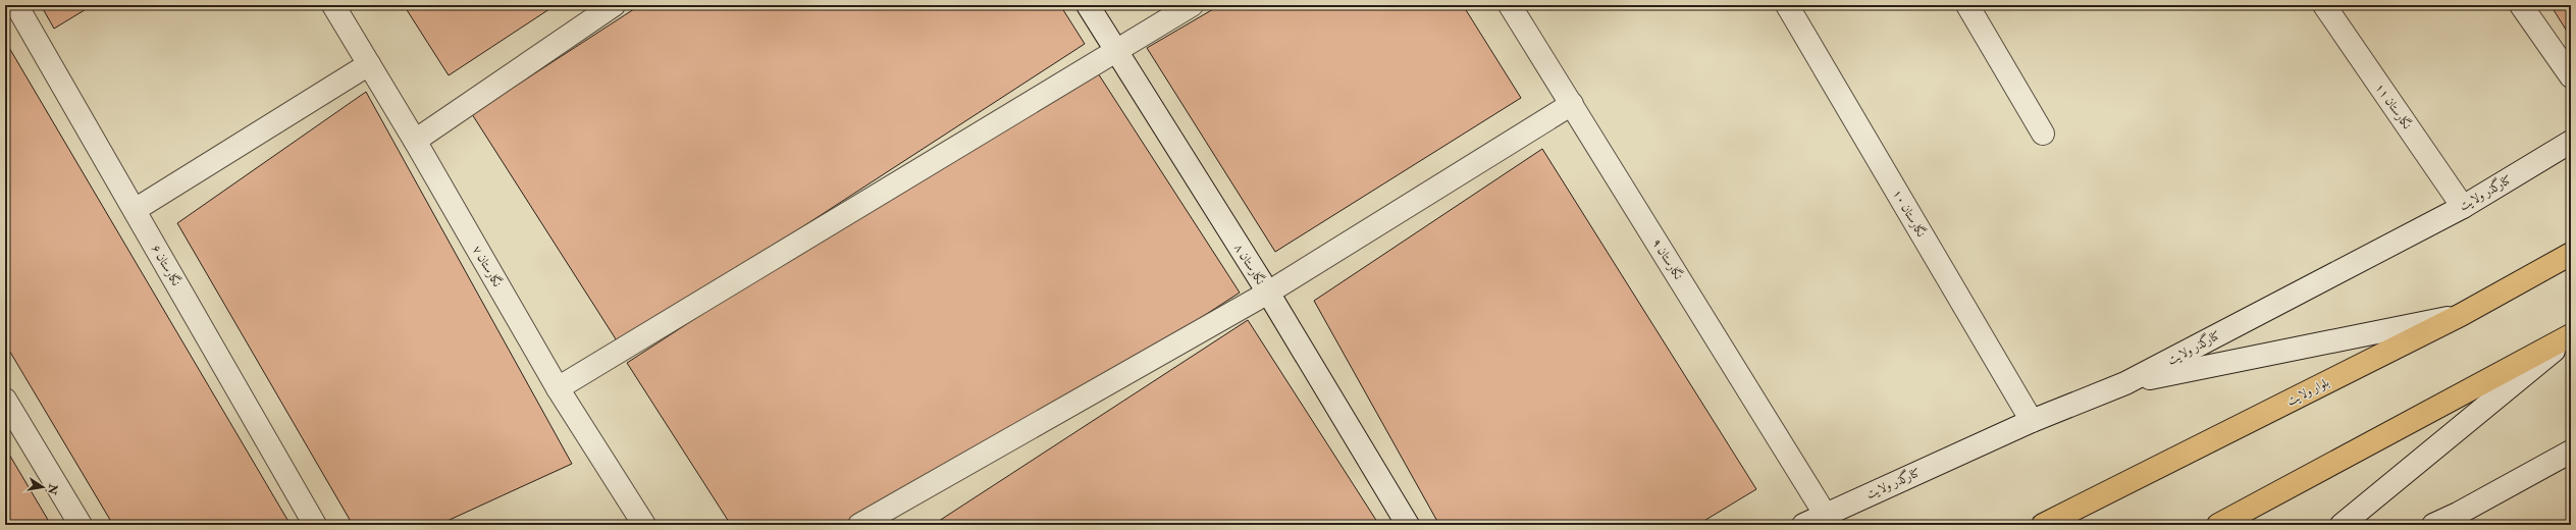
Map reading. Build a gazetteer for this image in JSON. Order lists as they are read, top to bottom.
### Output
{
  "streets": {
    "main road": ["بلوار ولایت"],
    "street": [
      "نگارستان ۱۱",
      "کنارگذر ولایت",
      "نگارستان ۱۰",
      "نگارستان ۹",
      "نگارستان ۸",
      "نگارستان ۶",
      "نگارستان ۷"
    ]
  },
  "crossings": [
    ["نگارستان ۱۱", "کنارگذر ولایت"],
    ["کنارگذر ولایت", "نگارستان ۱۰"],
    ["کنارگذر ولایت", "نگارستان ۹"]
  ],
  "north": "right"
}
